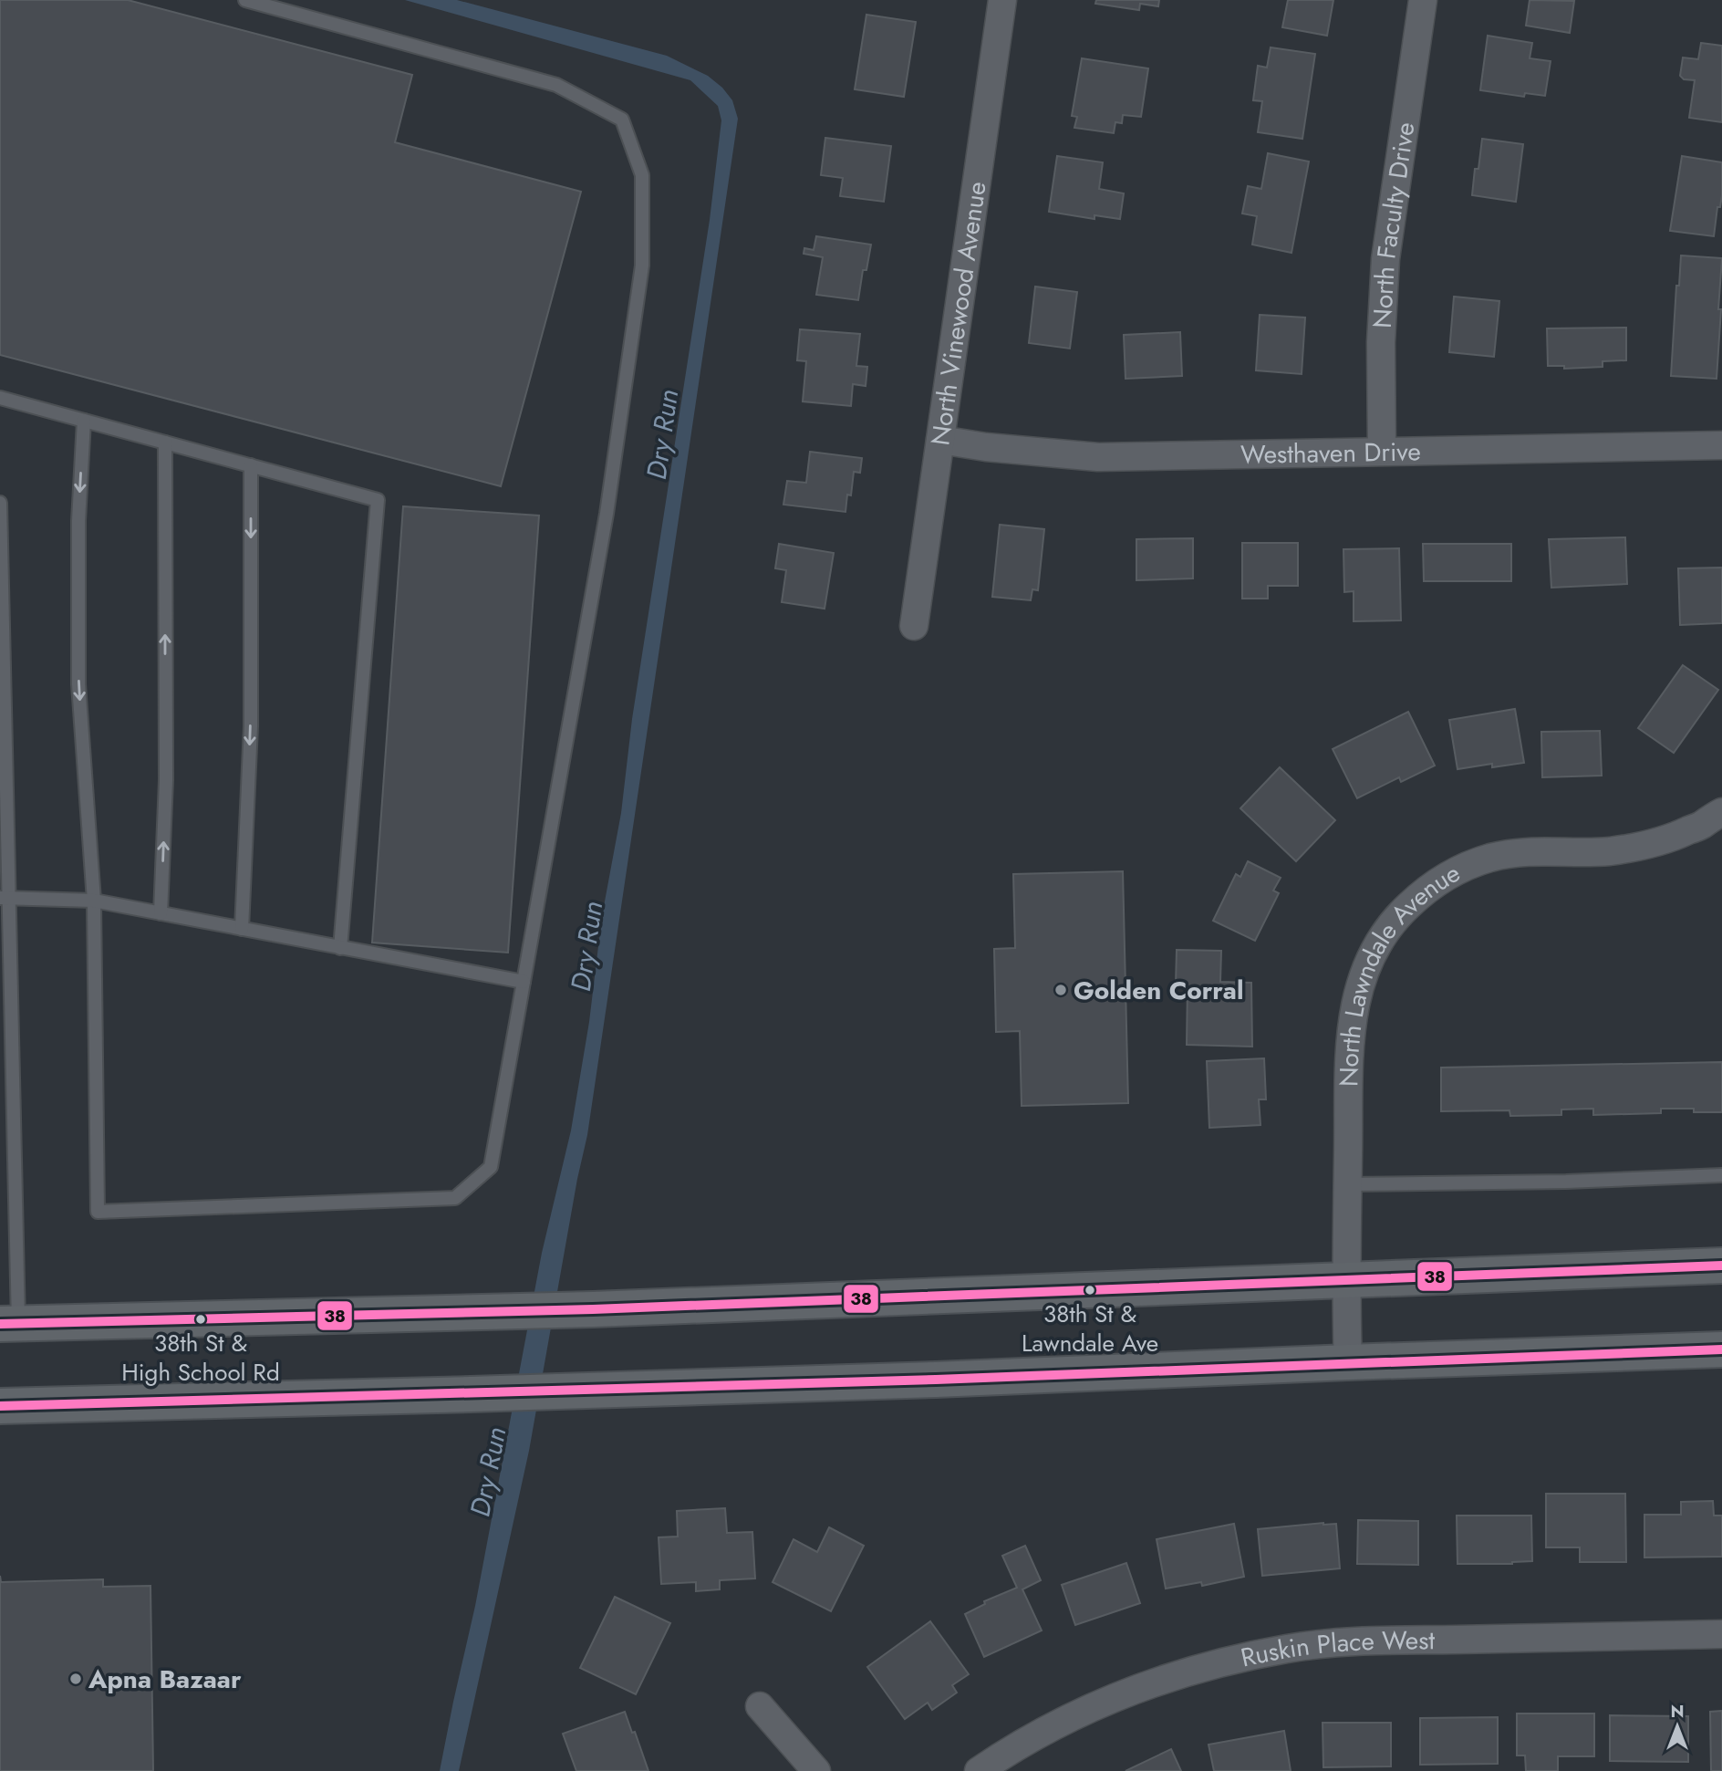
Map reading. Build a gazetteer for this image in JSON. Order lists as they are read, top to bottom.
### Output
{
  "streets": {
    "street": [
      "North Faculty Drive",
      "North Vinewood Avenue",
      "Westhaven Drive",
      "North Lawndale Avenue",
      "Ruskin Place West"
    ]
  },
  "crossings": [
    ["North Faculty Drive", "Westhaven Drive"],
    ["North Vinewood Avenue", "Westhaven Drive"]
  ],
  "water": ["Dry Run"],
  "places": [
    "Golden Corral",
    "38th St & Lawndale Ave",
    "38th St & High School Rd",
    "Apna Bazaar"
  ],
  "lines": ["transit line 38"],
  "north": "top"
}
